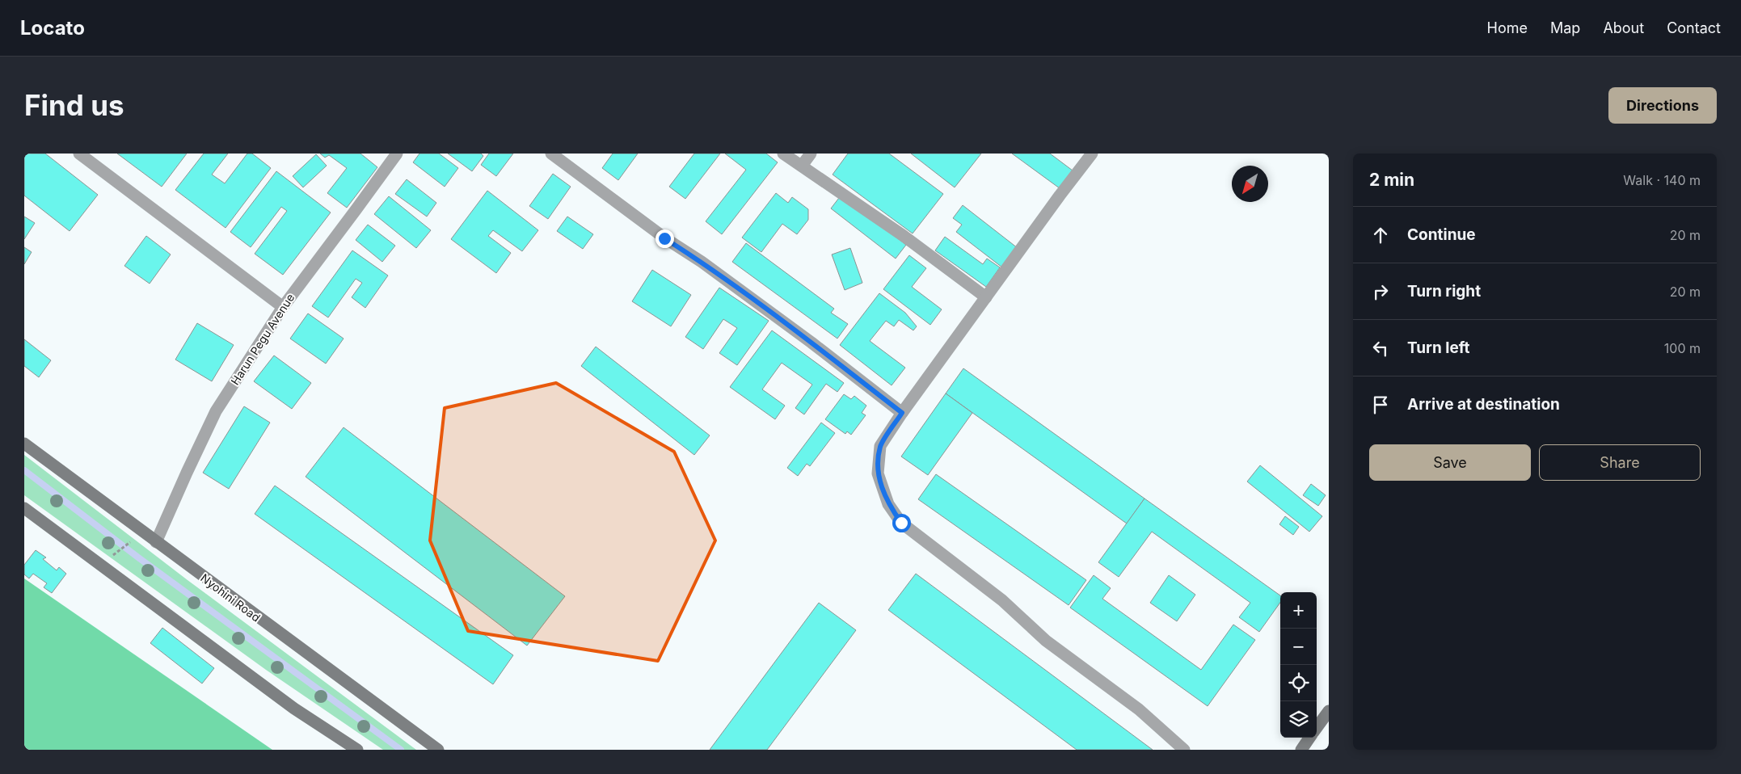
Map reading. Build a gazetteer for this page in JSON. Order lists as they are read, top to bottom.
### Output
{
  "streets": {
    "main road": ["Nyohini Road"],
    "street": ["Harun Pegu Avenue"]
  },
  "crossings": [
    ["Harun Pegu Avenue", "Nyohini Road"]
  ],
  "north": "bottom left",
  "page": {
    "header": "Locato",
    "nav": [
      "Home",
      "Map",
      "About",
      "Contact"
    ],
    "buttons": [
      "Directions",
      ["Save", "Share"]
    ],
    "title": "Find us",
    "heading": ["2 min", "Walk · 140 m"],
    "list": [
      ["Continue", "20 m"],
      ["Turn right", "20 m"],
      ["Turn left", "100 m"],
      "Arrive at destination"
    ],
    "map_buttons": ["+", "−"]
  }
}
